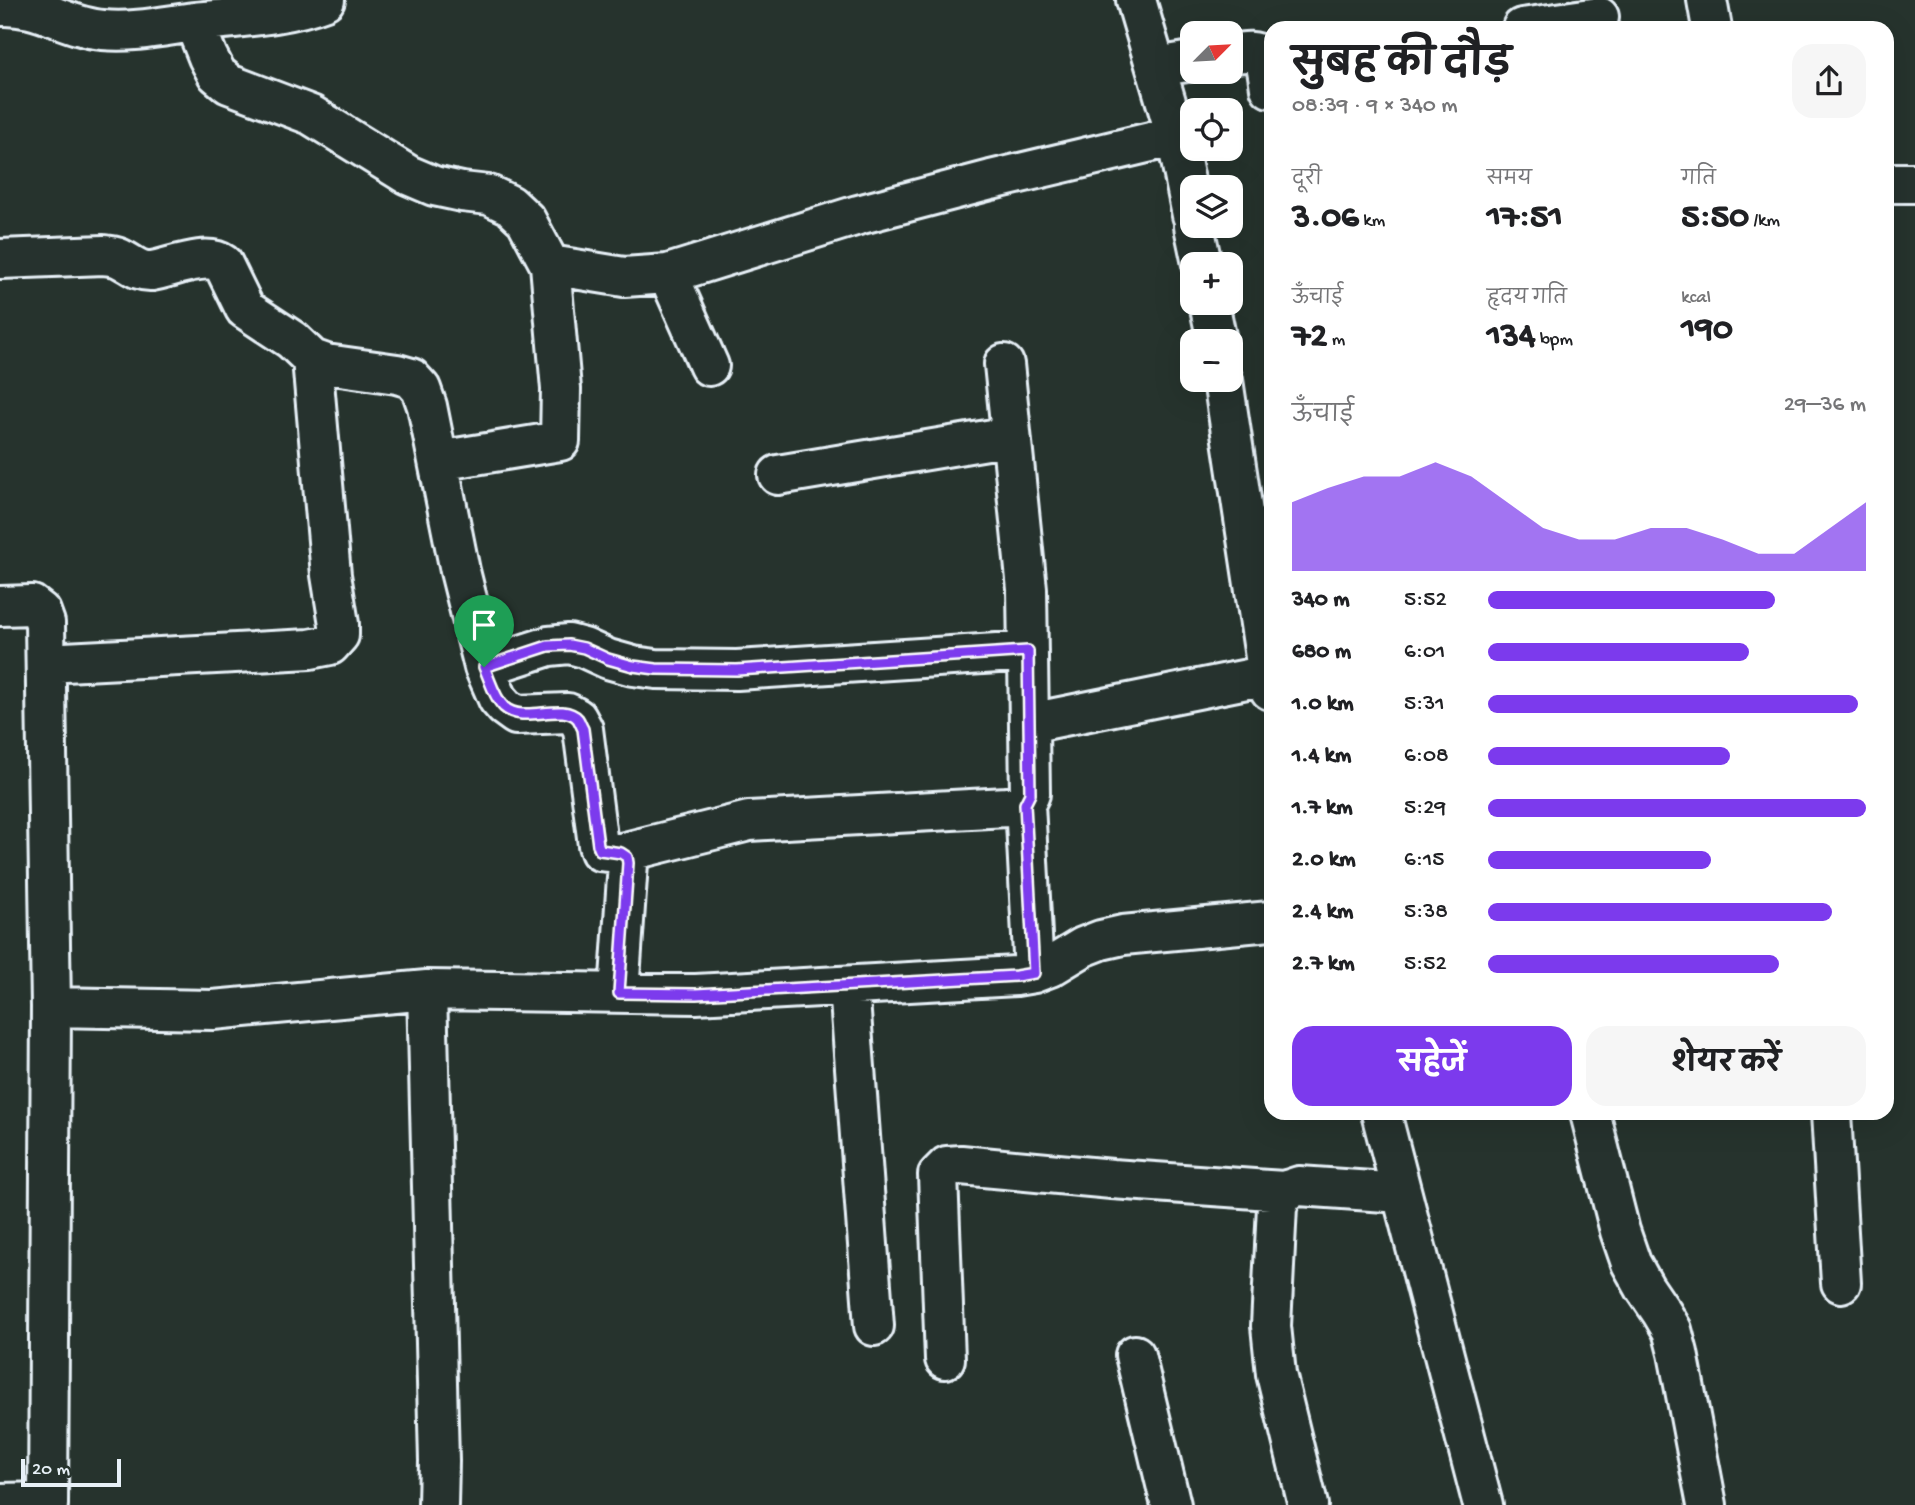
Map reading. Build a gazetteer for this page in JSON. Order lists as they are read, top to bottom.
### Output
{
  "scale_bar": "20 m",
  "north": "top right",
  "page": {
    "map_buttons": ["+", "−"],
    "heading": ["सुबह की दौड़", "08:39 · 9 × 340 m"],
    "stats": [
      ["दूरी", "3.06 km"],
      ["समय", "17:51"],
      ["गति", "5:50 /km"],
      ["ऊँचाई", "72 m"],
      ["हृदय गति", "134 bpm"],
      ["kcal", "190"]
    ],
    "chart": ["ऊँचाई", "29–36 m"],
    "list": [
      {
        "name": "340 m",
        "note": "5:52"
      },
      {
        "name": "680 m",
        "note": "6:01"
      },
      {
        "name": "1.0 km",
        "note": "5:31"
      },
      {
        "name": "1.4 km",
        "note": "6:08"
      },
      {
        "name": "1.7 km",
        "note": "5:29"
      },
      {
        "name": "2.0 km",
        "note": "6:15"
      },
      {
        "name": "2.4 km",
        "note": "5:38"
      },
      {
        "name": "2.7 km",
        "note": "5:52"
      }
    ],
    "buttons": ["सहेजें", "शेयर करें"],
    "scale": "20 m"
  }
}
